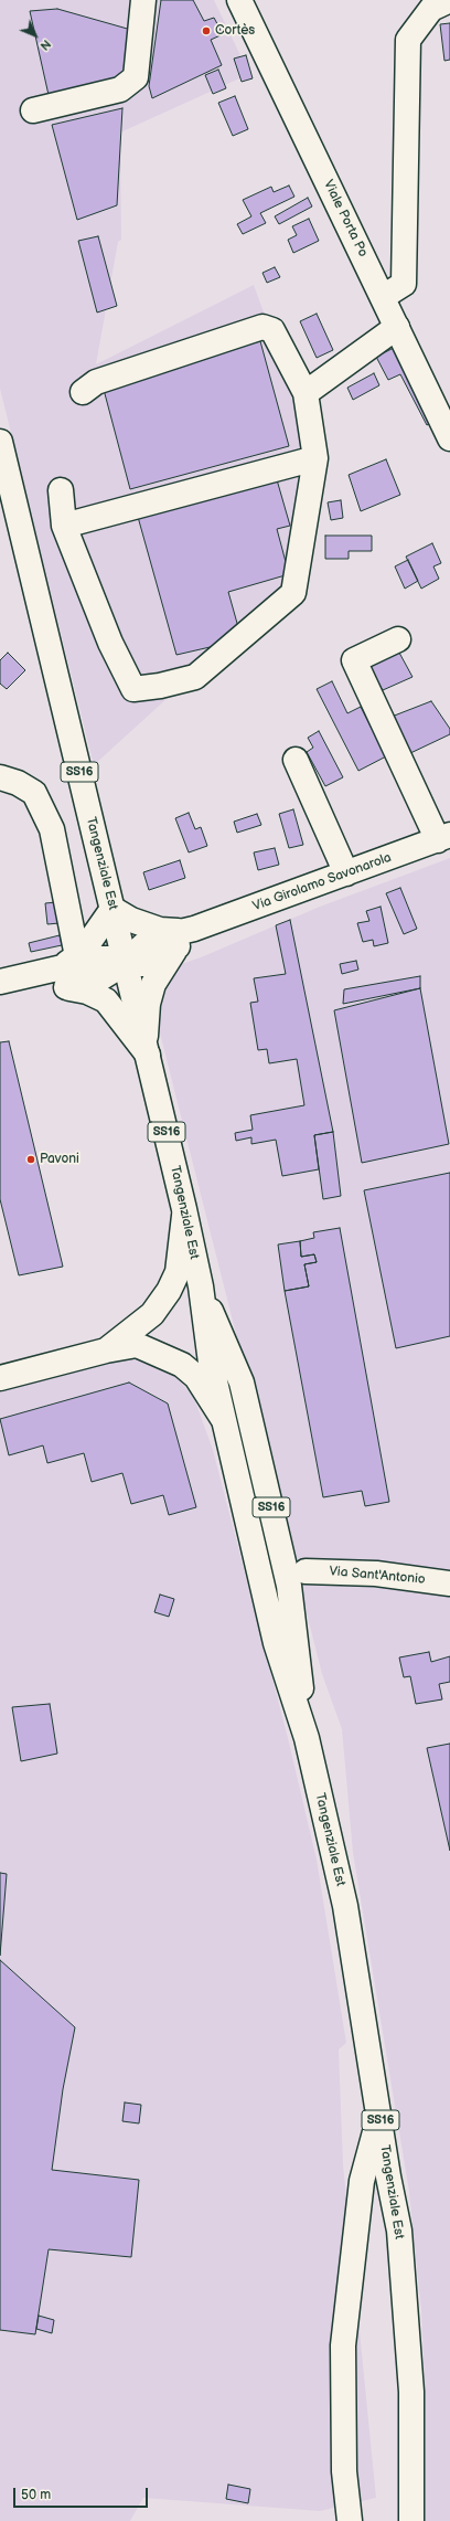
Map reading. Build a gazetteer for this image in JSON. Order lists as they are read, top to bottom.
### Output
{
  "streets": {
    "main road": [
      "Viale Porta Po",
      "SS16",
      "Tangenziale Est",
      "Via Girolamo Savonarola",
      "Via Sant'Antonio"
    ]
  },
  "crossings": [
    ["Tangenziale Est", "Via Girolamo Savonarola"]
  ],
  "places": ["Cortès", "Pavoni"],
  "scale_bar": "50 m",
  "north": "bottom right"
}
